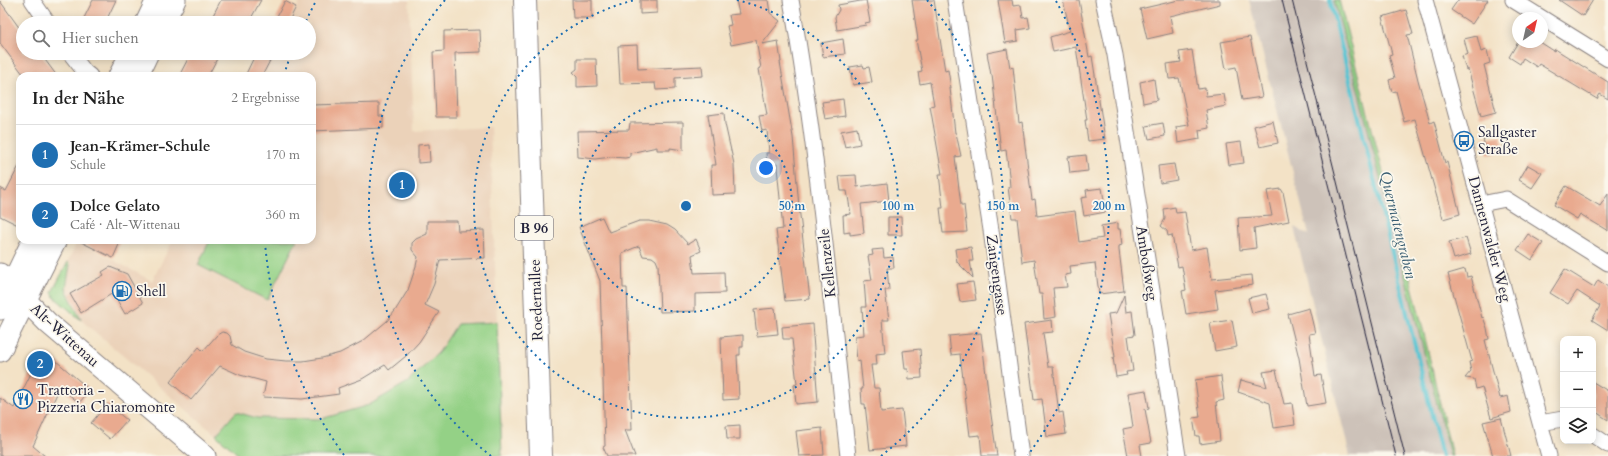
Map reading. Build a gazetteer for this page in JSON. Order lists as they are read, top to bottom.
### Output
{
  "streets": {
    "main road": ["B 96", "Roedernallee", "Alt-Wittenau"],
    "street": [
      "Dannenwalder Weg",
      "Kellenzeile",
      "Amboßweg",
      "Zangengasse"
    ]
  },
  "water": ["Quermatengraben"],
  "places": {
    "bus stop": ["Sallgaster Straße"],
    "fuel station": ["Shell"],
    "restaurant": ["Trattoria - Pizzeria Chiaromonte"]
  },
  "north": "top right",
  "page": {
    "search": "Hier suchen",
    "heading": ["In der Nähe", "2 Ergebnisse"],
    "list": [
      {
        "mark": "1",
        "name": "Jean-Krämer-Schule",
        "note": "Schule",
        "value": "170 m"
      },
      {
        "mark": "2",
        "name": "Dolce Gelato",
        "note": "Café · Alt-Wittenau",
        "value": "360 m"
      }
    ],
    "pins": ["1", "2"],
    "map_buttons": ["+", "−"]
  },
  "rings": [
    "50 m",
    "100 m",
    "150 m",
    "200 m"
  ]
}
